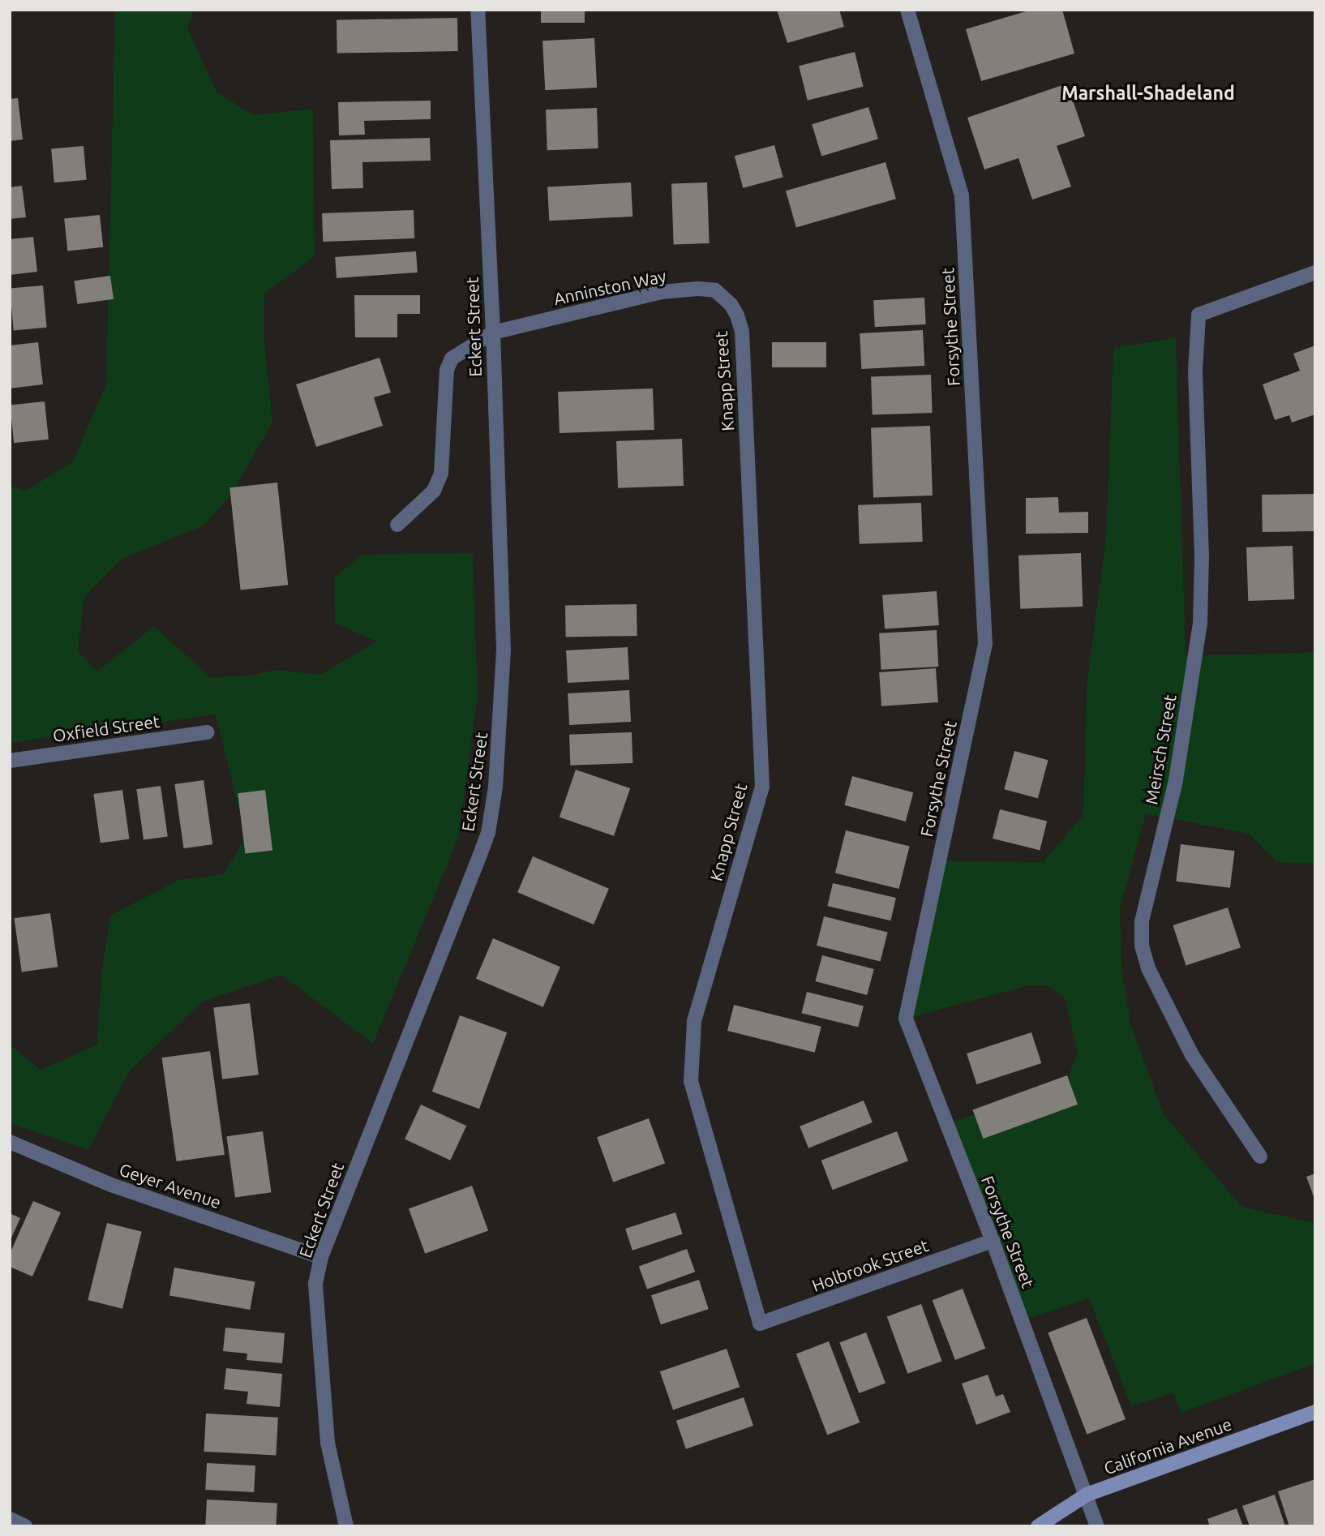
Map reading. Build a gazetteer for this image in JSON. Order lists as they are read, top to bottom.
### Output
{
  "streets": {
    "street": [
      "Anninston Way",
      "Eckert Street",
      "Forsythe Street",
      "Knapp Street",
      "Oxfield Street",
      "Meirsch Street",
      "Geyer Avenue",
      "Holbrook Street",
      "California Avenue"
    ]
  },
  "crossings": [
    ["Anninston Way", "Eckert Street"],
    ["Anninston Way", "Knapp Street"],
    ["Eckert Street", "Geyer Avenue"],
    ["Forsythe Street", "Holbrook Street"],
    ["Forsythe Street", "California Avenue"],
    ["Knapp Street", "Holbrook Street"]
  ],
  "districts": ["Marshall-Shadeland"]
}
